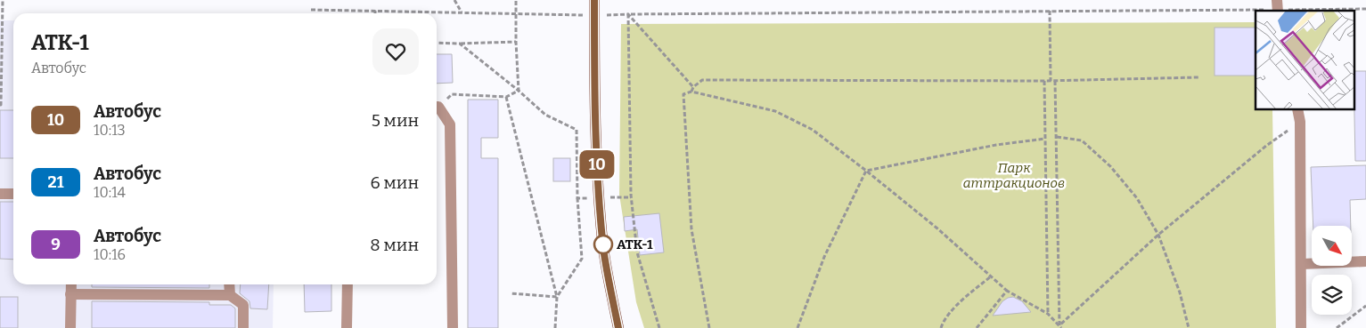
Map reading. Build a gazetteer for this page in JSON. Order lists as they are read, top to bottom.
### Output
{
  "parks": ["Парк аттракционов"],
  "places": ["АТК-1"],
  "lines": ["bus line 10"],
  "north": "bottom right",
  "page": {
    "on_map": "10",
    "heading": ["АТК-1", "Автобус"],
    "list": [
      {
        "mark": "10",
        "name": "Автобус",
        "note": "10:13",
        "value": "5 мин"
      },
      {
        "mark": "21",
        "name": "Автобус",
        "note": "10:14",
        "value": "6 мин"
      },
      {
        "mark": "9",
        "name": "Автобус",
        "note": "10:16",
        "value": "8 мин"
      }
    ]
  }
}
